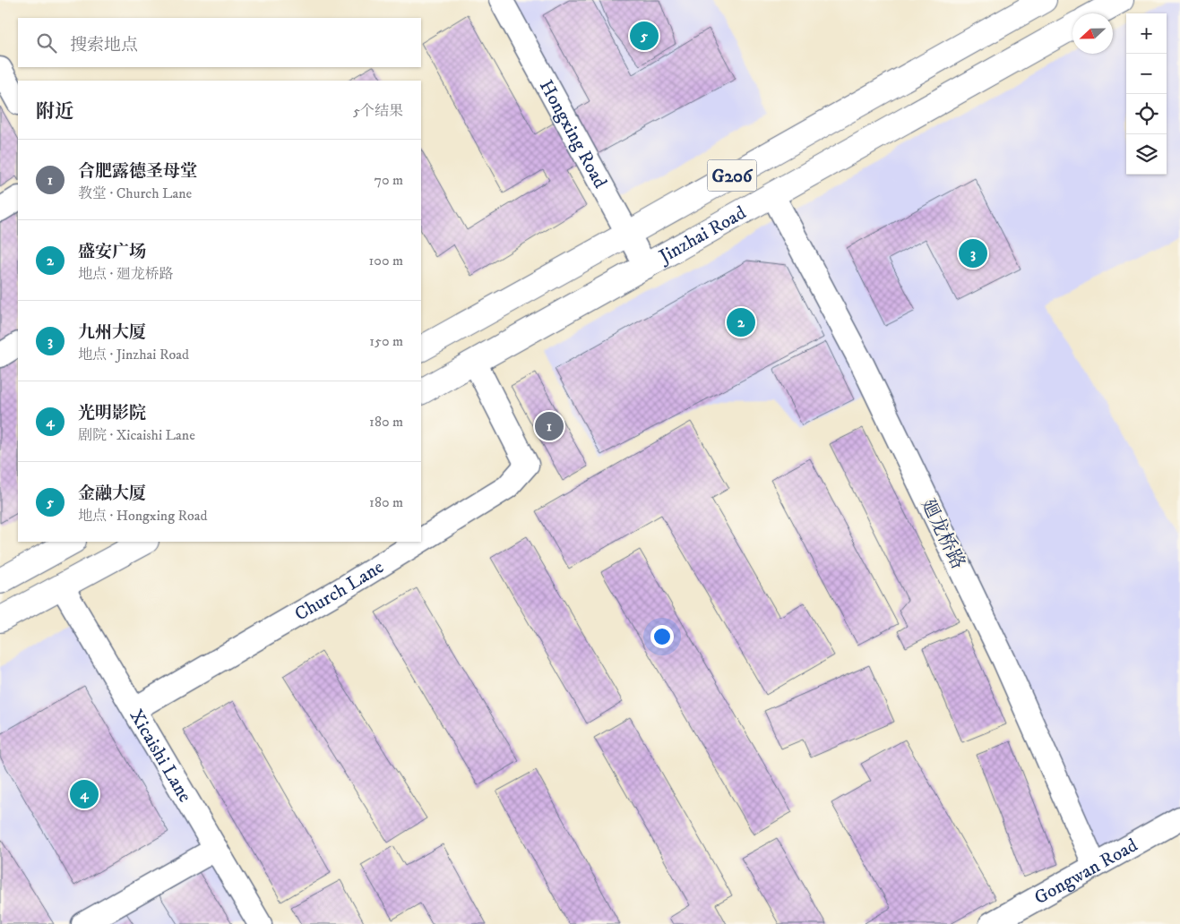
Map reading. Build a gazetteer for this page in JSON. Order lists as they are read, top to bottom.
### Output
{
  "streets": {
    "main road": ["G206", "Jinzhai Road"],
    "street": [
      "Hongxing Road",
      "廻龙桥路",
      "Church Lane",
      "Xicaishi Lane",
      "Gongwan Road"
    ]
  },
  "crossings": [
    ["Hongxing Road", "Jinzhai Road"],
    ["Jinzhai Road", "Church Lane"],
    ["廻龙桥路", "Gongwan Road"],
    ["Church Lane", "Xicaishi Lane"]
  ],
  "north": "left",
  "page": {
    "map_buttons": ["+", "−"],
    "search": "搜索地点",
    "pins": [
      "5",
      "3",
      "2",
      "1",
      "4"
    ],
    "heading": ["附近", "5个结果"],
    "list": [
      {
        "mark": "1",
        "name": "合肥露德圣母堂",
        "note": "教堂 · Church Lane",
        "value": "70 m"
      },
      {
        "mark": "2",
        "name": "盛安广场",
        "note": "地点 · 廻龙桥路",
        "value": "100 m"
      },
      {
        "mark": "3",
        "name": "九州大厦",
        "note": "地点 · Jinzhai Road",
        "value": "150 m"
      },
      {
        "mark": "4",
        "name": "光明影院",
        "note": "剧院 · Xicaishi Lane",
        "value": "180 m"
      },
      {
        "mark": "5",
        "name": "金融大厦",
        "note": "地点 · Hongxing Road",
        "value": "180 m"
      }
    ]
  }
}
